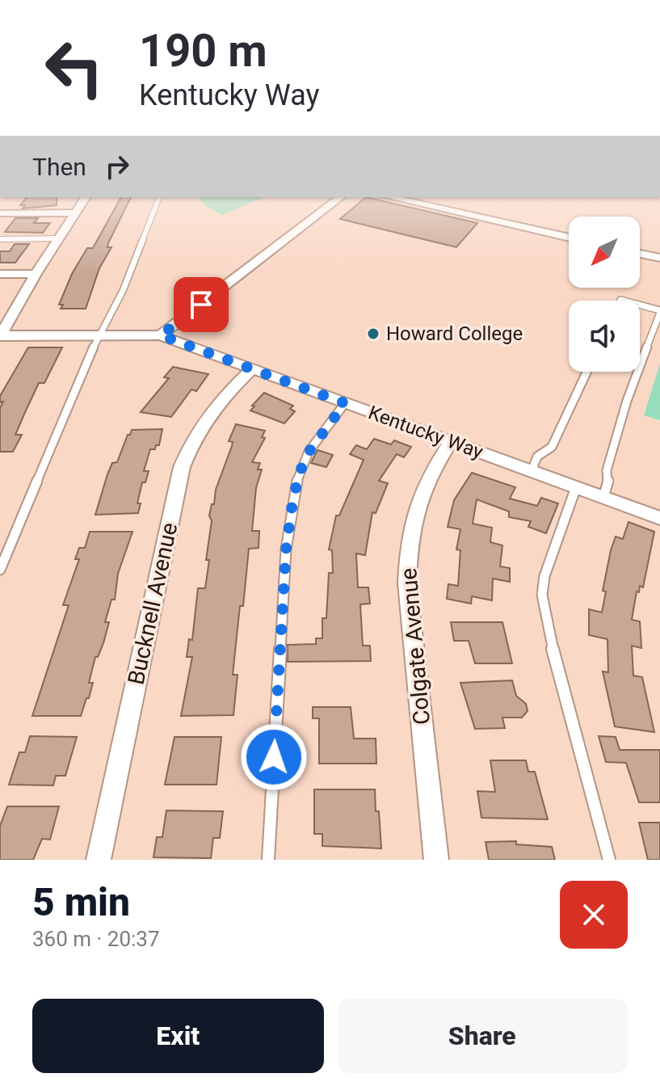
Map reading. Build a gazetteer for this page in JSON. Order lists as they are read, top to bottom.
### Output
{
  "streets": {
    "street": ["Kentucky Way", "Bucknell Avenue", "Colgate Avenue"]
  },
  "crossings": [
    ["Kentucky Way", "Bucknell Avenue"],
    ["Kentucky Way", "Colgate Avenue"]
  ],
  "places": ["Howard College"],
  "north": "bottom left",
  "page": {
    "turn": ["190 m", "Kentucky Way"],
    "then": "Then",
    "heading": ["5 min", "360 m · 20:37"],
    "buttons": ["Exit", "Share"]
  }
}
